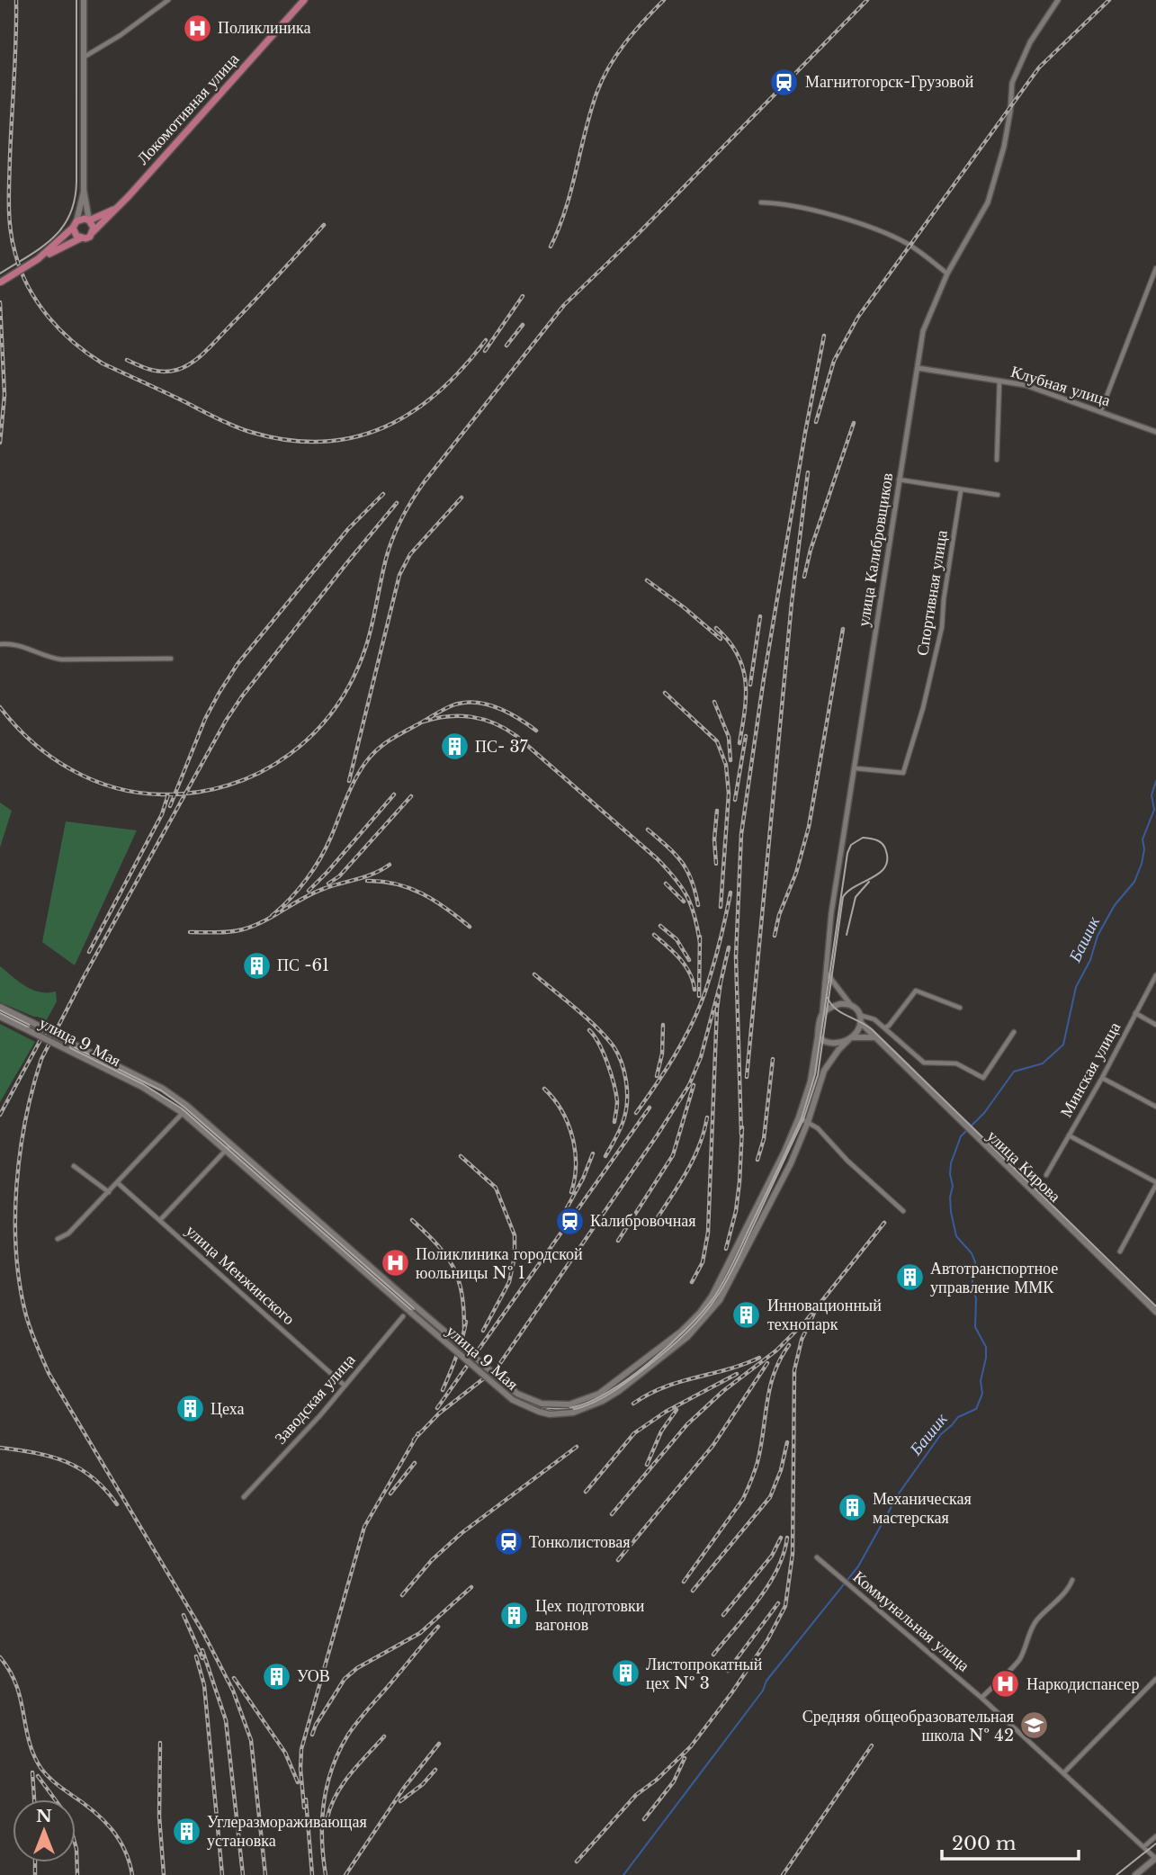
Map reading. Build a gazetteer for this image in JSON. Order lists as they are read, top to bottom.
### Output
{
  "streets": {
    "main road": ["Локомотивная улица", "улица 9 Мая", "улица Кирова"],
    "street": [
      "Клубная улица",
      "улица Калибровщиков",
      "Спортивная улица",
      "Минская улица",
      "улица Менжинского",
      "Заводская улица",
      "Коммунальная улица"
    ]
  },
  "crossings": [
    ["Клубная улица", "улица Калибровщиков"],
    ["улица Калибровщиков", "Спортивная улица"],
    ["улица Калибровщиков", "улица 9 Мая"],
    ["улица Калибровщиков", "улица Кирова"],
    ["улица 9 Мая", "улица Кирова"],
    ["улица Менжинского", "Заводская улица"]
  ],
  "water": ["Башик"],
  "places": {
    "hospital": ["Поликлиника", "Поликлиника городской юольницы № 1", "Наркодиспансер"],
    "station": ["Магнитогорск-Грузовой", "Калибровочная", "Тонколистовая"],
    "building": [
      "ПС- 37",
      "ПС -61",
      "Автотранспортное управление ММК",
      "Инновационный технопарк",
      "Цеха",
      "Механическая мастерская",
      "Цех подготовки вагонов",
      "Листопрокатный цех № 3",
      "УОВ",
      "Углеразмораживающая установка"
    ],
    "school or university": ["Средняя общеобразовательная школа № 42"]
  },
  "scale_bar": "200 m",
  "north": "top"
}
